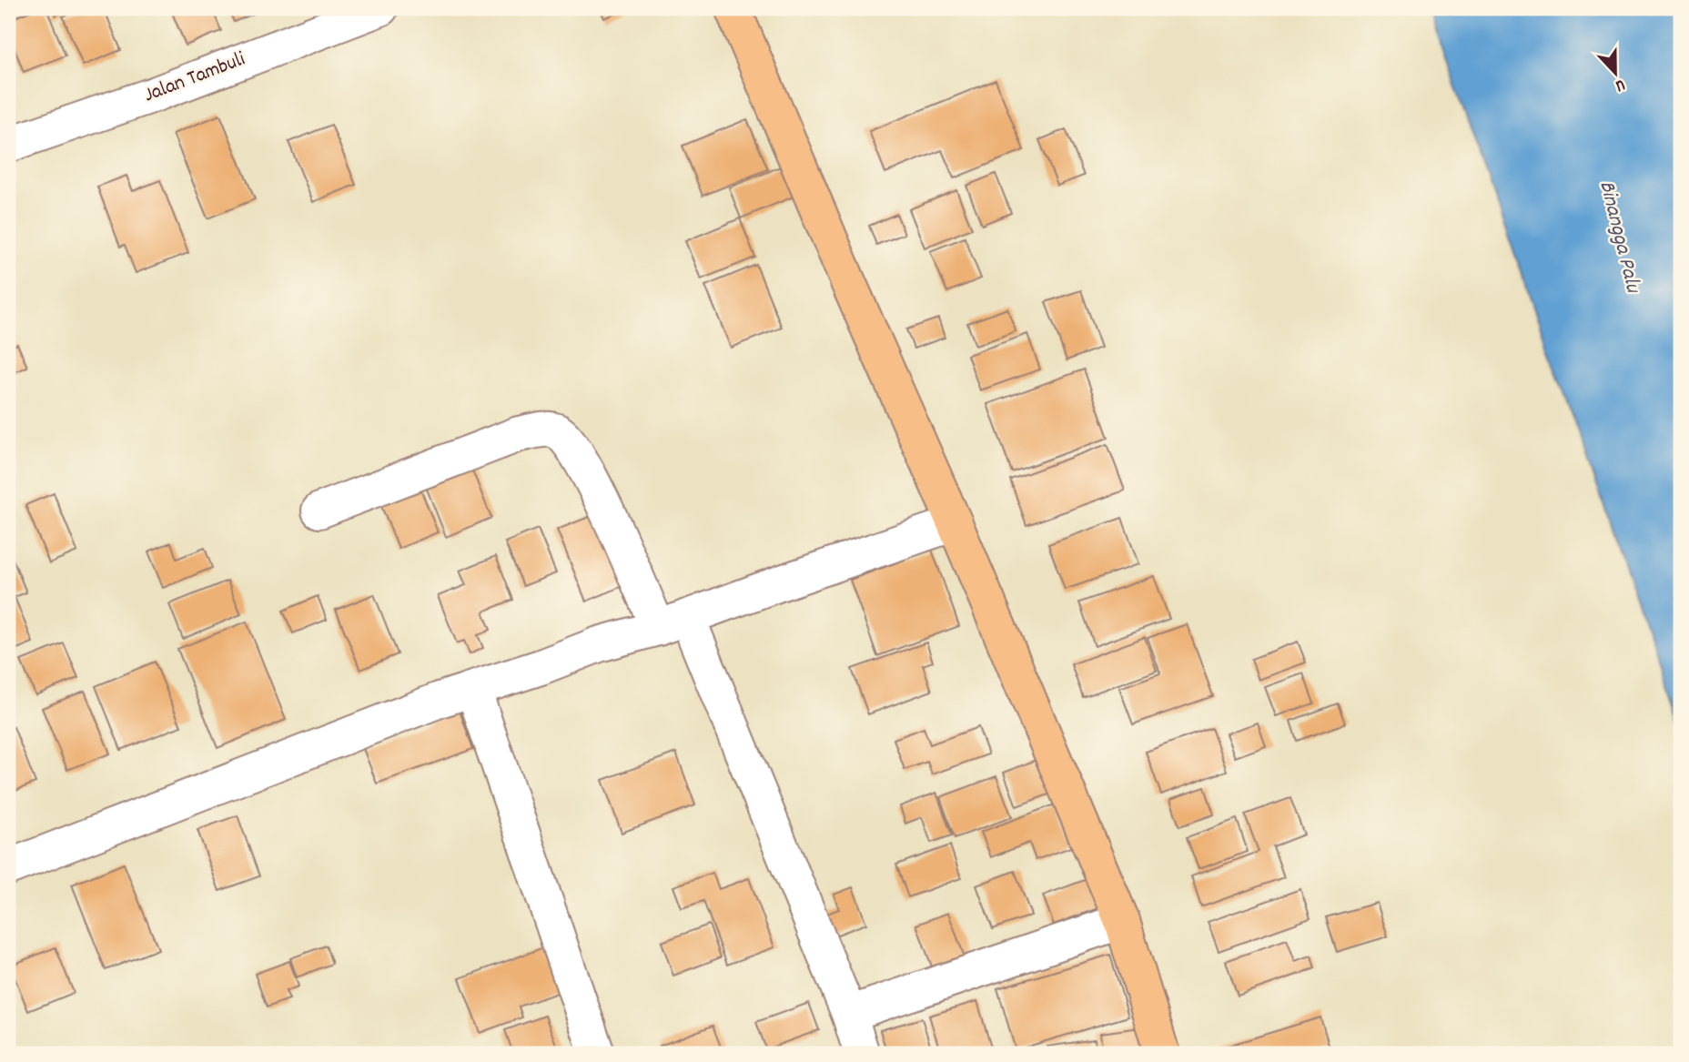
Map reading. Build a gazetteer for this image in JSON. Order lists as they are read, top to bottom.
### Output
{
  "streets": {
    "street": ["Jalan Tambuli"]
  },
  "water": ["Binangga Palu"],
  "north": "bottom"
}
